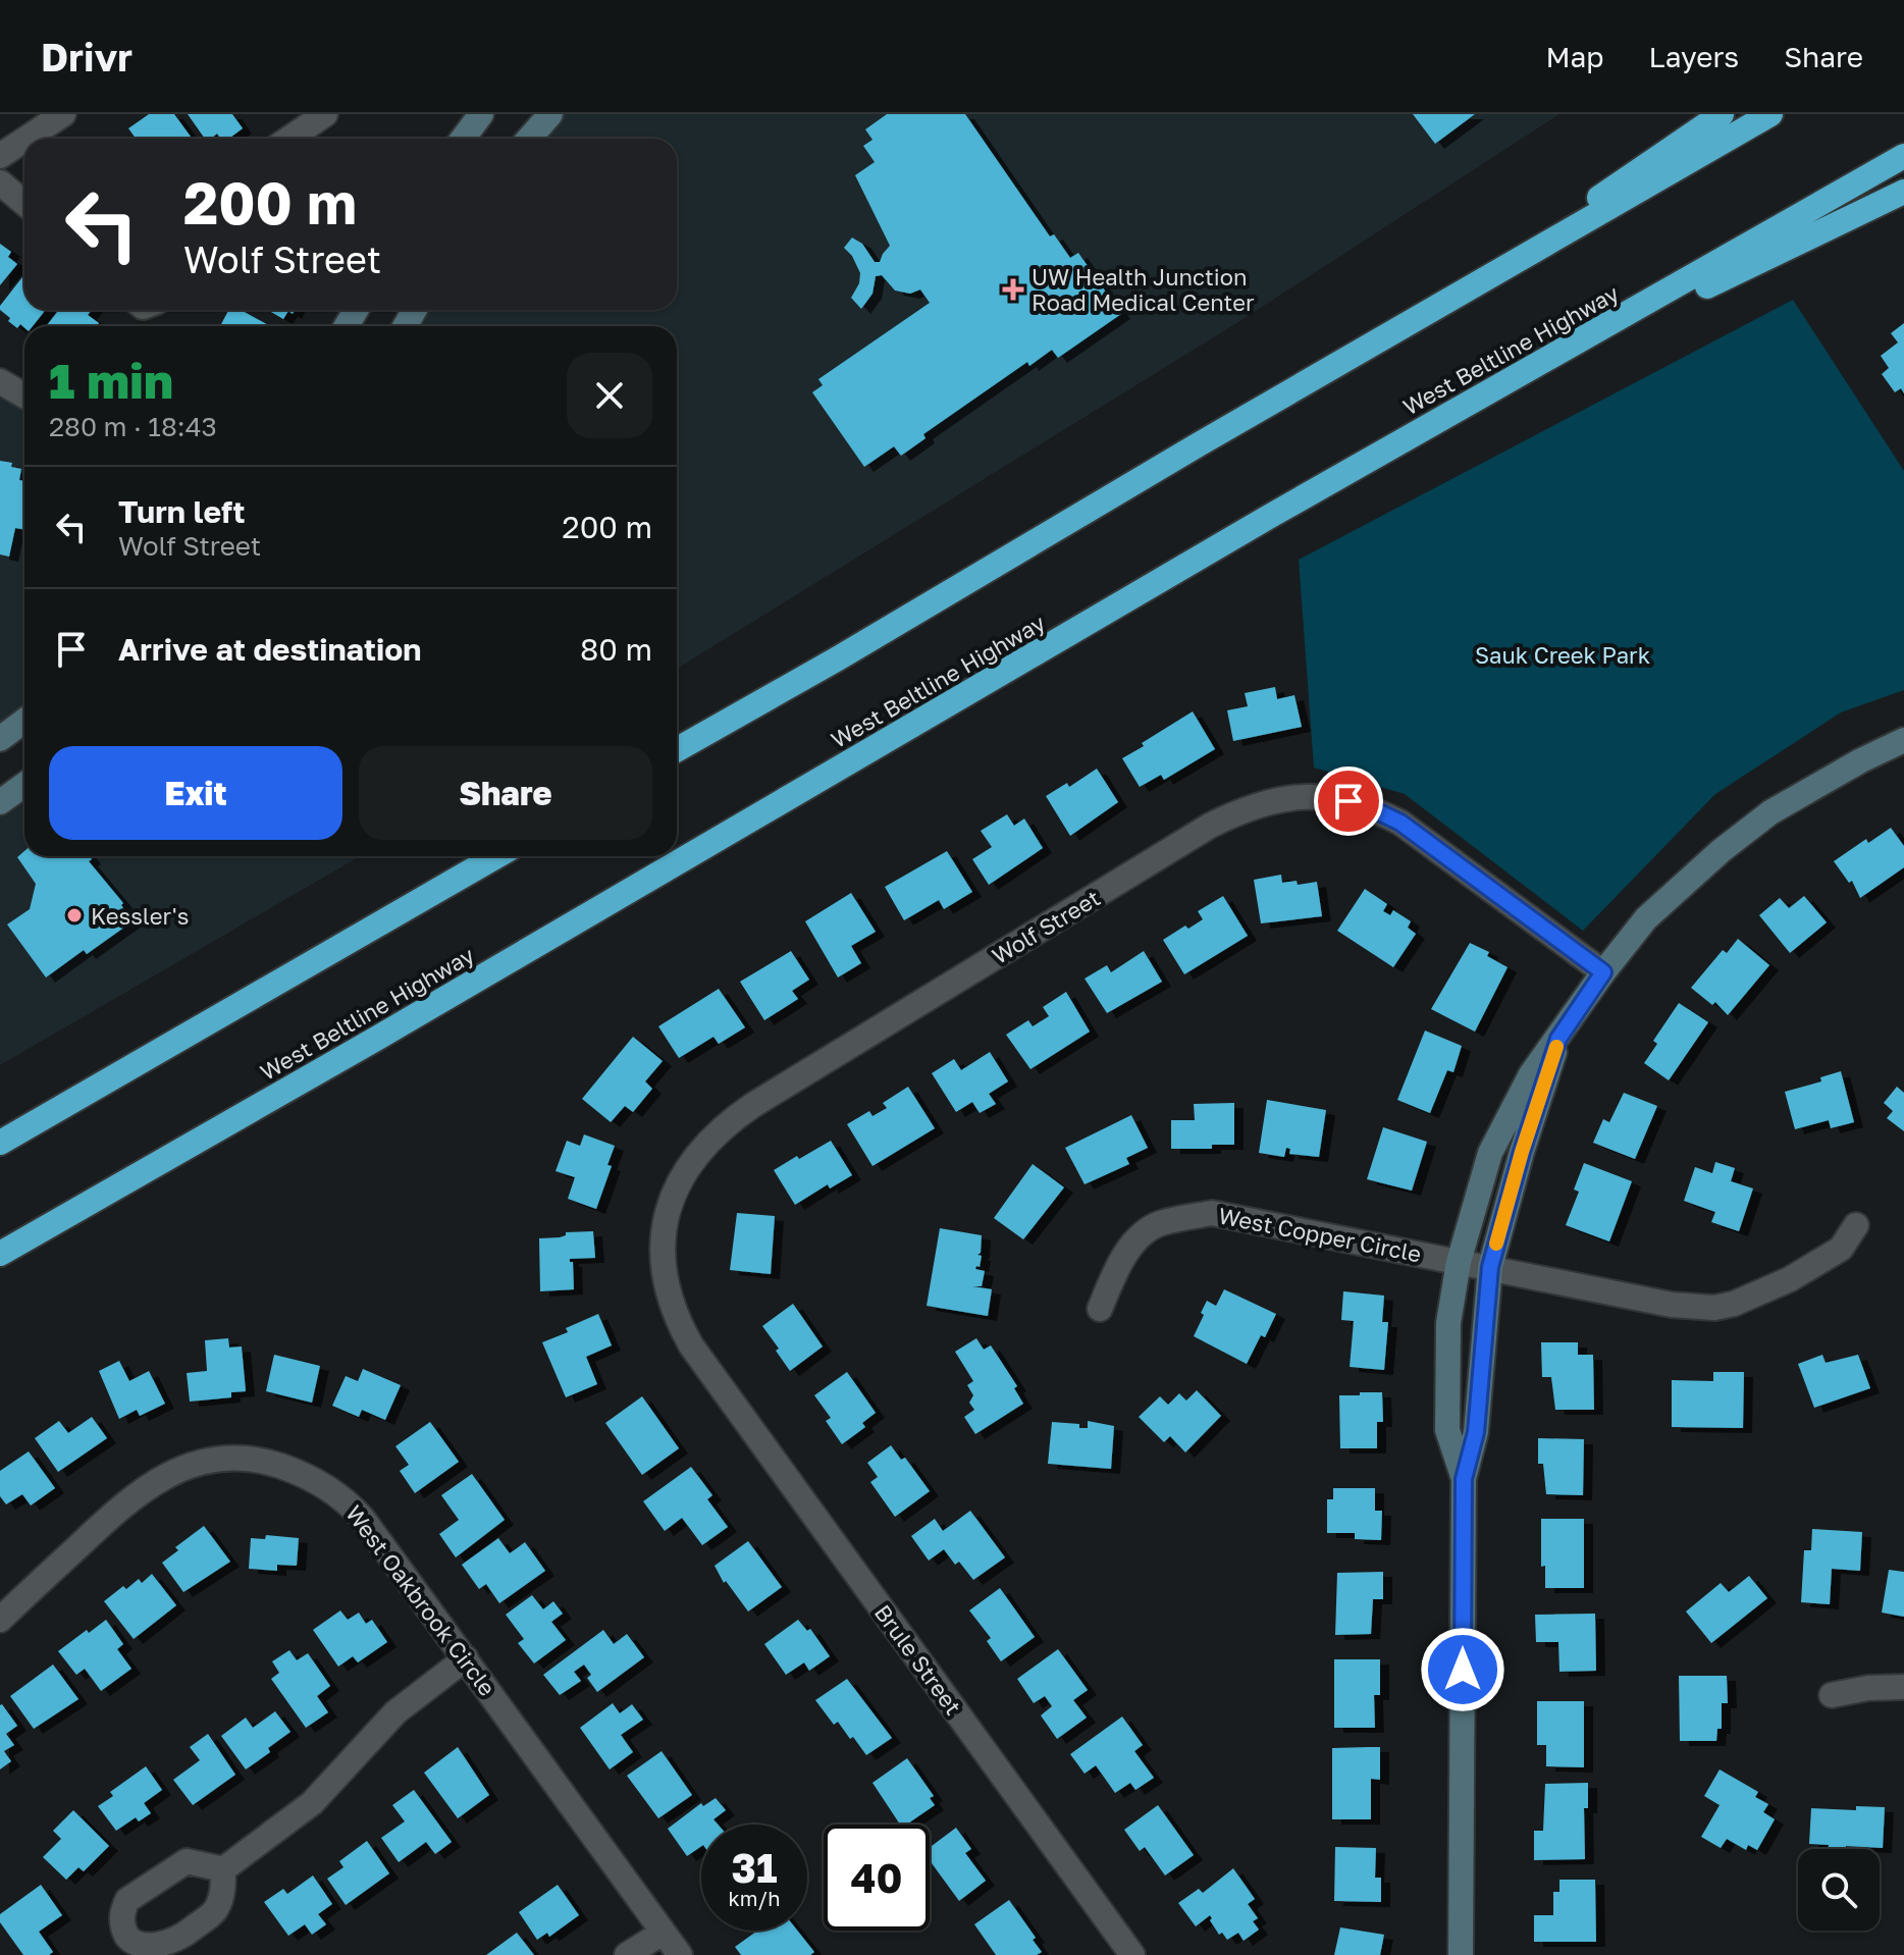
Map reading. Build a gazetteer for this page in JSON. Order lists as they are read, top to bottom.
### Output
{
  "streets": {
    "highway": ["West Beltline Highway"],
    "street": [
      "Wolf Street",
      "West Copper Circle",
      "West Oakbrook Circle",
      "Brule Street"
    ]
  },
  "crossings": [
    ["Wolf Street", "Brule Street"]
  ],
  "parks": ["Sauk Creek Park"],
  "places": {
    "health": ["UW Health Junction Road Medical Center"],
    "other": ["Kessler's"]
  },
  "page": {
    "header": "Drivr",
    "nav": ["Map", "Layers", "Share"],
    "turn": ["200 m", "Wolf Street"],
    "heading": ["1 min", "280 m · 18:43"],
    "list": [
      {
        "name": "Turn left",
        "note": "Wolf Street",
        "value": "200 m"
      },
      {
        "name": "Arrive at destination",
        "value": "80 m"
      }
    ],
    "buttons": ["Exit", "Share"],
    "speed": "31 km/h",
    "limit": "40"
  }
}
